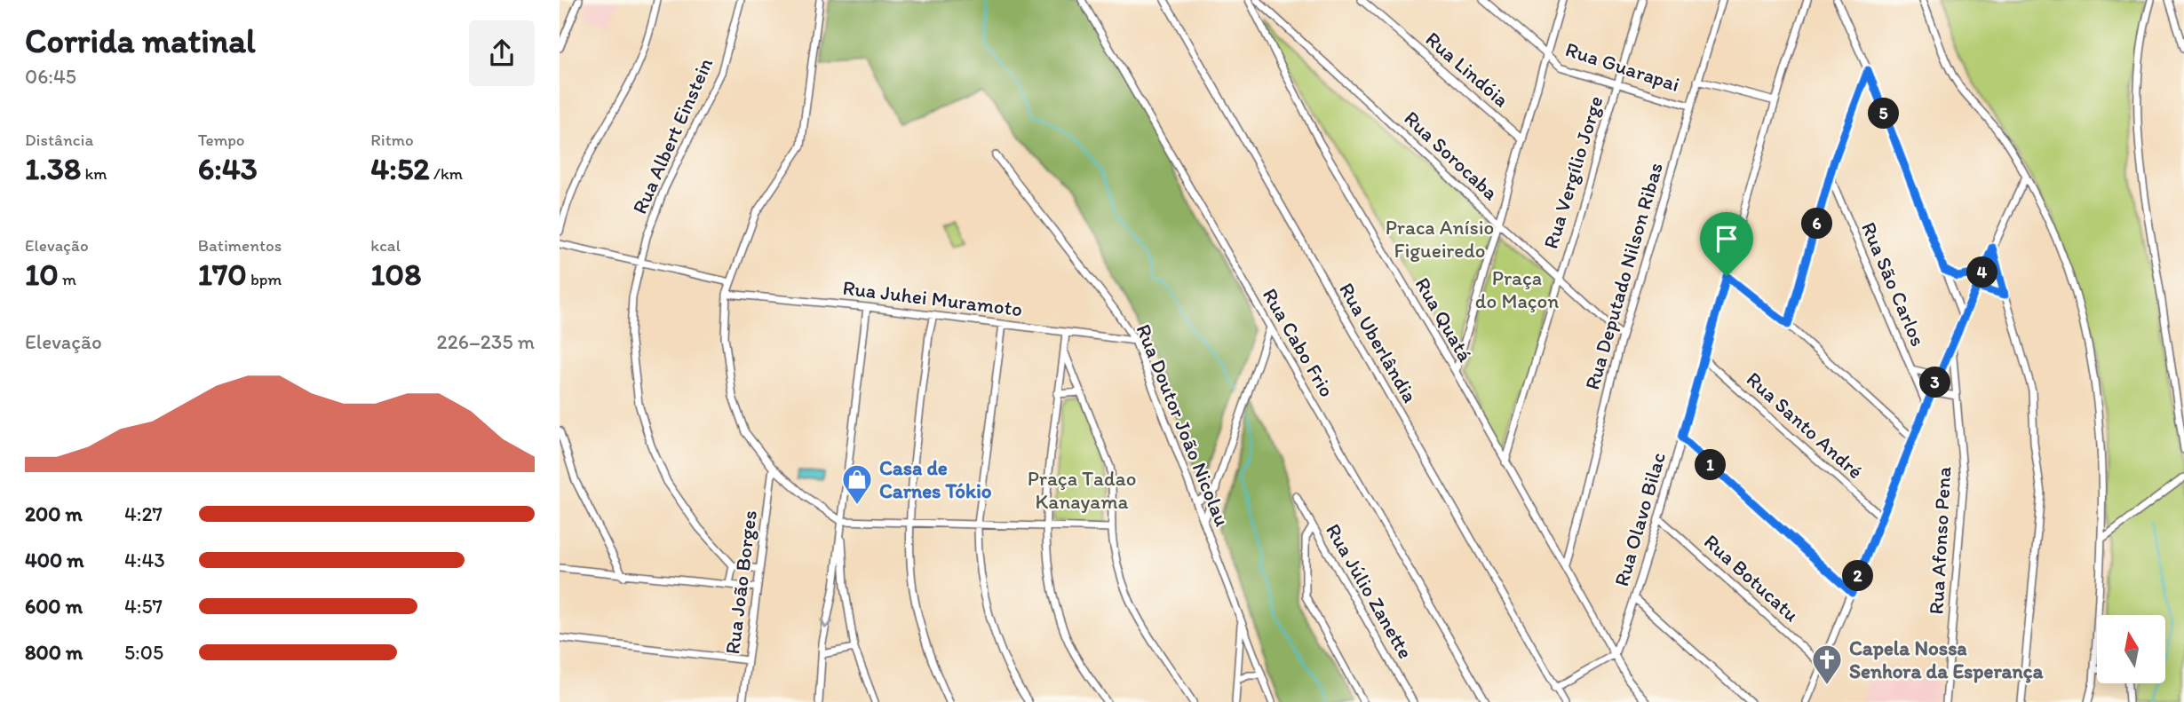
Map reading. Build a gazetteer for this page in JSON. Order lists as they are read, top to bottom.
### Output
{
  "streets": {
    "street": [
      "Rua Guarapai",
      "Rua Lindóia",
      "Rua Albert Einstein",
      "Rua Sorocaba",
      "Rua Vergílio Jorge",
      "Rua Deputado Nilson Ribas",
      "Rua São Carlos",
      "Rua Juhei Muramoto",
      "Rua Quatá",
      "Rua Cabo Frio",
      "Rua Uberlândia",
      "Rua Doutor João Nicolau",
      "Rua Santo André",
      "Rua Olavo Bilac",
      "Rua Afonso Pena",
      "Rua Botucatu",
      "Rua João Borges",
      "Rua Júlio Zanette"
    ]
  },
  "crossings": [
    ["Rua Guarapai", "Rua Vergílio Jorge"],
    ["Rua Guarapai", "Rua Deputado Nilson Ribas"],
    ["Rua Sorocaba", "Rua Vergílio Jorge"],
    ["Rua Sorocaba", "Rua Deputado Nilson Ribas"],
    ["Rua Vergílio Jorge", "Rua Quatá"],
    ["Rua Deputado Nilson Ribas", "Rua Quatá"],
    ["Rua Juhei Muramoto", "Rua Doutor João Nicolau"],
    ["Rua Quatá", "Rua Olavo Bilac"],
    ["Rua Santo André", "Rua Olavo Bilac"],
    ["Rua Olavo Bilac", "Rua Botucatu"]
  ],
  "parks": ["Praca Anísio Figueiredo", "Praça do Maçon", "Praça Tadao Kanayama"],
  "places": {
    "shop": ["Casa de Carnes Tókio"],
    "church": ["Capela Nossa Senhora da Esperança"]
  },
  "north": "top",
  "page": {
    "heading": ["Corrida matinal", "06:45"],
    "pins": [
      "5",
      "6",
      "4",
      "3",
      "1",
      "2"
    ],
    "stats": [
      ["Distância", "1.38 km"],
      ["Tempo", "6:43"],
      ["Ritmo", "4:52 /km"],
      ["Elevação", "10 m"],
      ["Batimentos", "170 bpm"],
      ["kcal", "108"]
    ],
    "chart": ["Elevação", "226–235 m"],
    "list": [
      {
        "name": "200 m",
        "note": "4:27"
      },
      {
        "name": "400 m",
        "note": "4:43"
      },
      {
        "name": "600 m",
        "note": "4:57"
      },
      {
        "name": "800 m",
        "note": "5:05"
      }
    ]
  }
}
